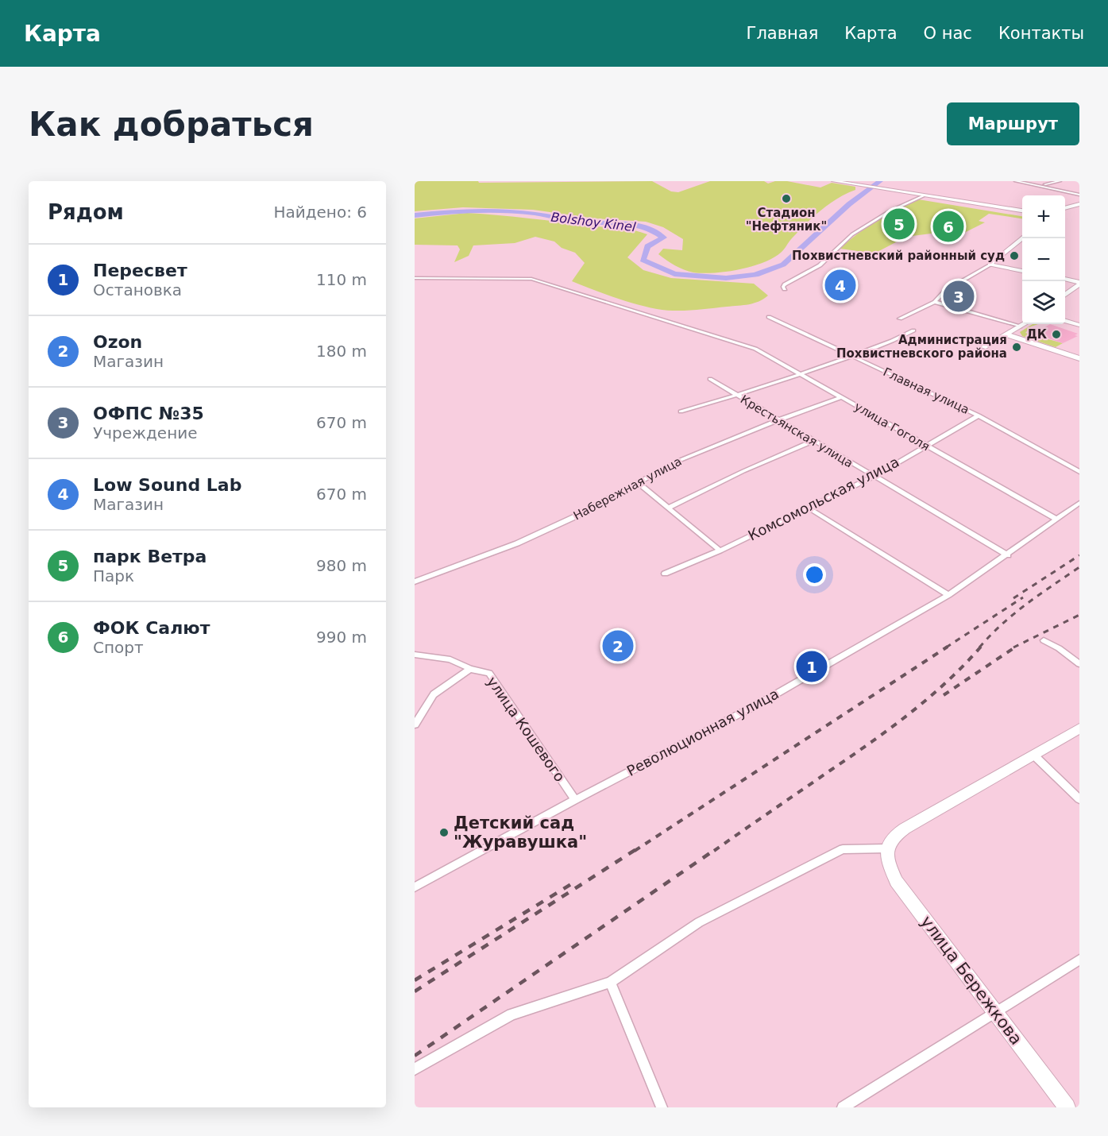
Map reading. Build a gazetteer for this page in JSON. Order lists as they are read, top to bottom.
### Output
{
  "streets": {
    "street": [
      "Главная улица",
      "улица Гоголя",
      "Крестьянская улица",
      "Набережная улица",
      "Комсомольская улица",
      "улица Кошевого",
      "Революционная улица",
      "улица Бережкова"
    ]
  },
  "crossings": [
    ["Главная улица", "Комсомольская улица"],
    ["улица Гоголя", "Набережная улица"],
    ["улица Гоголя", "Комсомольская улица"],
    ["улица Гоголя", "Революционная улица"],
    ["Крестьянская улица", "Набережная улица"],
    ["Крестьянская улица", "Комсомольская улица"],
    ["Крестьянская улица", "Революционная улица"],
    ["улица Кошевого", "Революционная улица"]
  ],
  "water": ["Bolshoy Kinel"],
  "places": [
    "Стадион \"Нефтяник\"",
    "Похвистневский районный суд",
    "ДК",
    "Администрация Похвистневского района",
    "Детский сад \"Журавушка\""
  ],
  "page": {
    "header": "Карта",
    "nav": [
      "Главная",
      "Карта",
      "О нас",
      "Контакты"
    ],
    "buttons": "Маршрут",
    "title": "Как добраться",
    "heading": ["Рядом", "Найдено: 6"],
    "map_buttons": ["+", "−"],
    "pins": [
      "5",
      "6",
      "4",
      "3",
      "2",
      "1"
    ],
    "list": [
      {
        "mark": "1",
        "name": "Пересвет",
        "note": "Остановка",
        "value": "110 m"
      },
      {
        "mark": "2",
        "name": "Ozon",
        "note": "Магазин",
        "value": "180 m"
      },
      {
        "mark": "3",
        "name": "ОФПС №35",
        "note": "Учреждение",
        "value": "670 m"
      },
      {
        "mark": "4",
        "name": "Low Sound Lab",
        "note": "Магазин",
        "value": "670 m"
      },
      {
        "mark": "5",
        "name": "парк Ветра",
        "note": "Парк",
        "value": "980 m"
      },
      {
        "mark": "6",
        "name": "ФОК Салют",
        "note": "Спорт",
        "value": "990 m"
      }
    ]
  }
}
